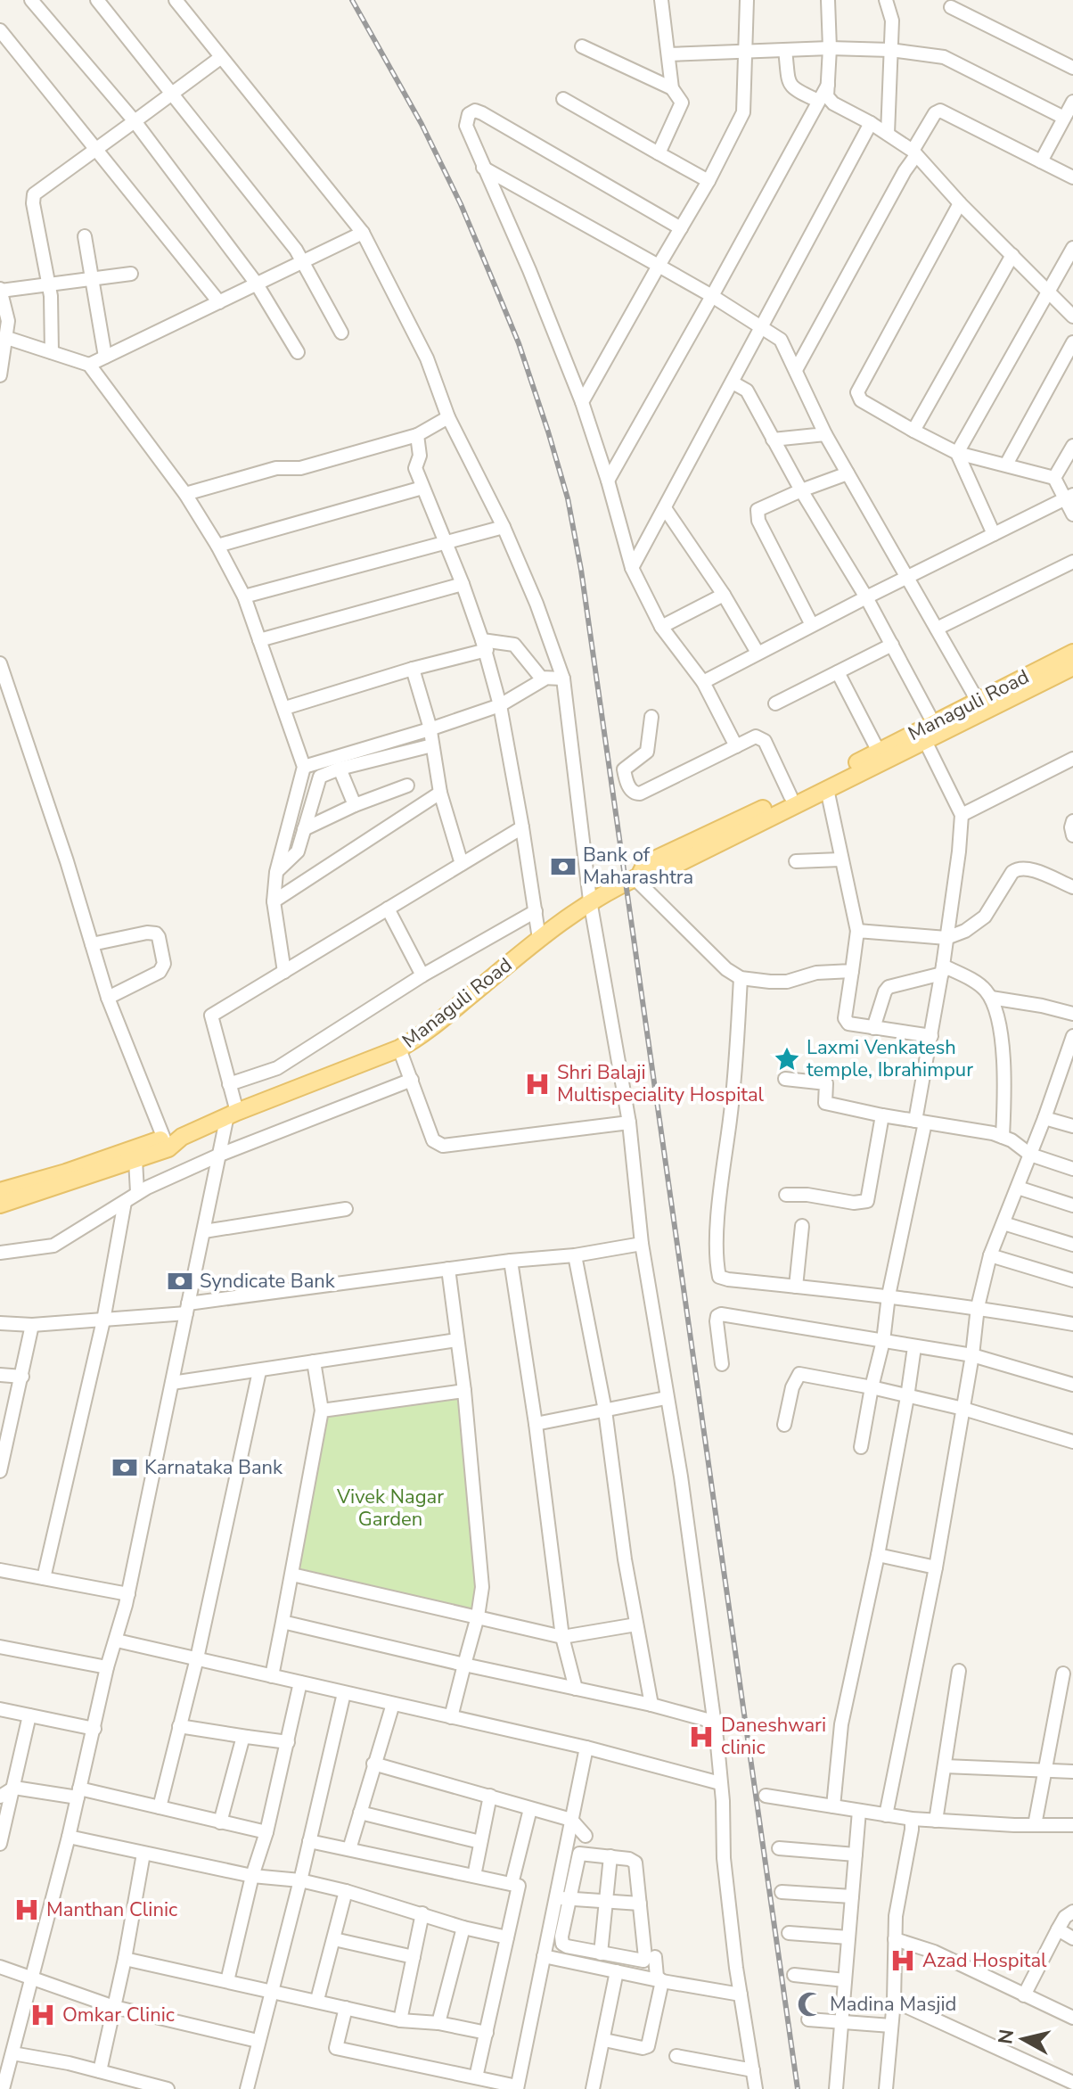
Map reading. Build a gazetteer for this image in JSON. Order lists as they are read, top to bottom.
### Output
{
  "streets": {
    "main road": ["Managuli Road"]
  },
  "parks": ["Vivek Nagar Garden"],
  "places": {
    "bank": ["Bank of Maharashtra", "Syndicate Bank", "Karnataka Bank"],
    "place": ["Laxmi Venkatesh temple, Ibrahimpur"],
    "hospital": [
      "Shri Balaji Multispeciality Hospital",
      "Daneshwari clinic",
      "Manthan Clinic",
      "Azad Hospital",
      "Omkar Clinic"
    ],
    "mosque": ["Madina Masjid"]
  },
  "north": "left"
}
